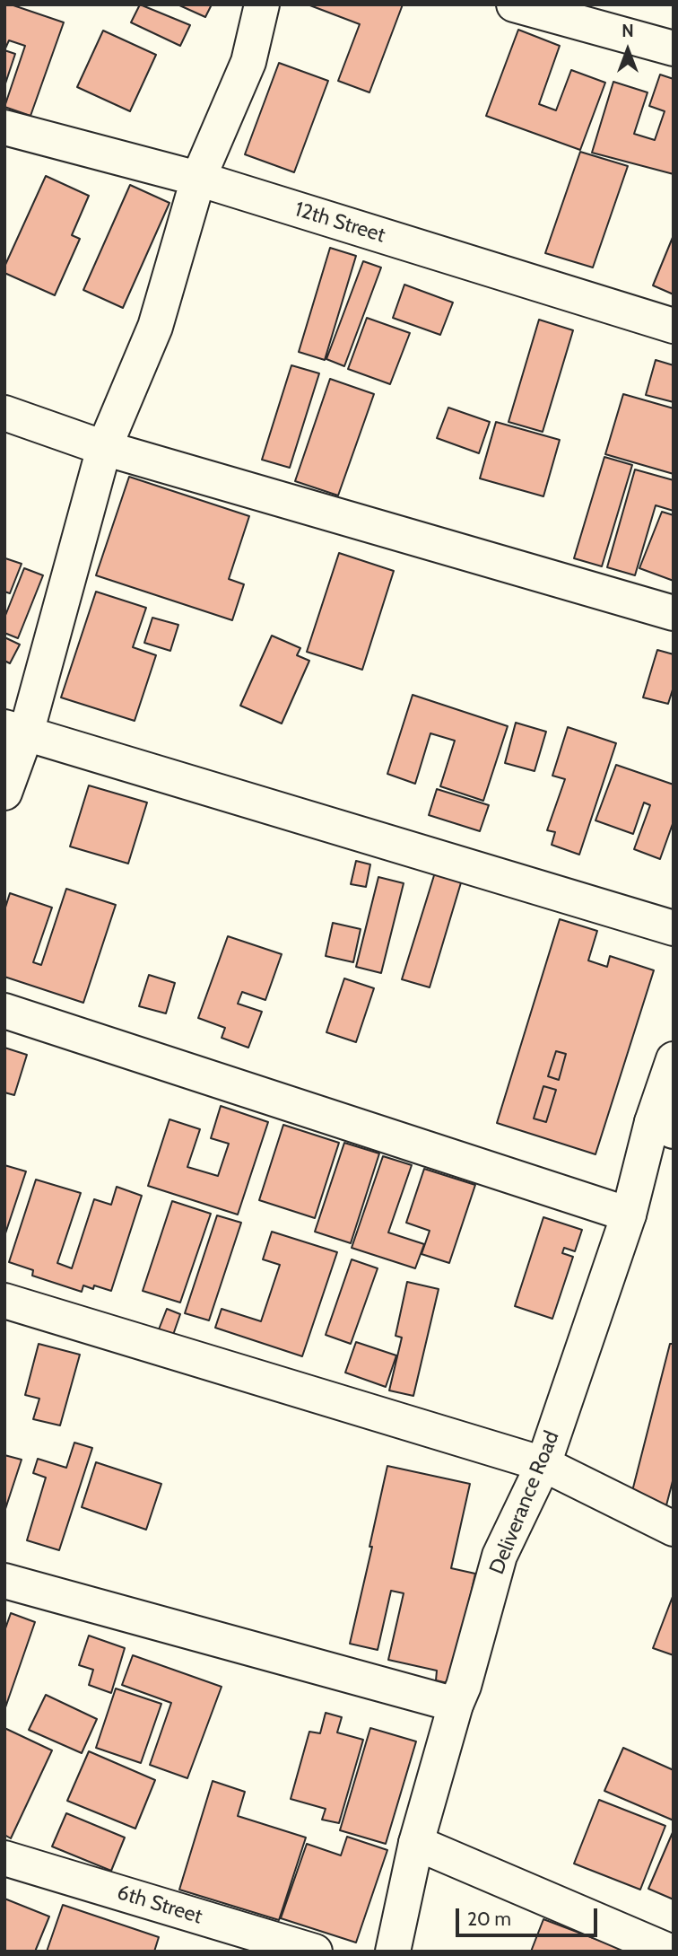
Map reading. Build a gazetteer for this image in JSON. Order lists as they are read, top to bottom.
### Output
{
  "streets": {
    "street": ["12th Street", "Deliverance Road", "6th Street"]
  },
  "scale_bar": "20 m",
  "north": "top"
}
